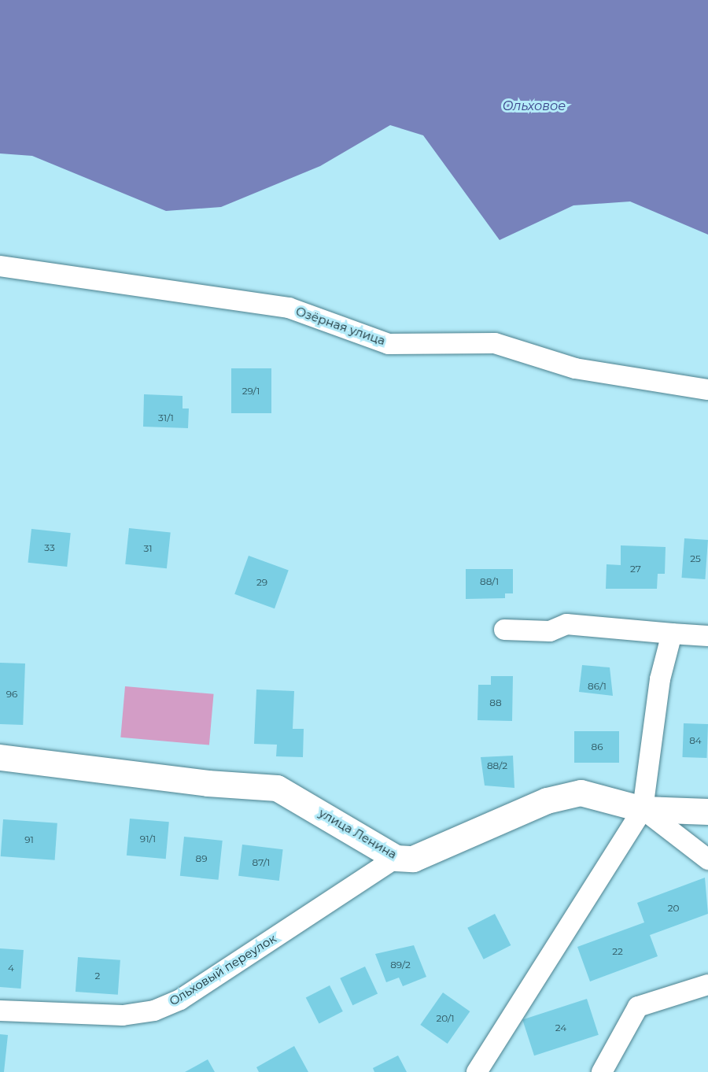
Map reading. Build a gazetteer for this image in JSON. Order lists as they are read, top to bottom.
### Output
{
  "streets": {
    "street": ["Озёрная улица", "улица Ленина", "Ольховый переулок"]
  },
  "crossings": [
    ["улица Ленина", "Ольховый переулок"]
  ],
  "water": ["Ольховое"],
  "house_numbers": [
    "29/1",
    "31/1",
    "33",
    "31",
    "25",
    "27",
    "88/1",
    "29",
    "86/1",
    "96",
    "88",
    "84",
    "86",
    "88/2",
    "91/1",
    "91",
    "89",
    "87/1",
    "20",
    "22",
    "89/2",
    "4",
    "2",
    "20/1",
    "24"
  ]
}
